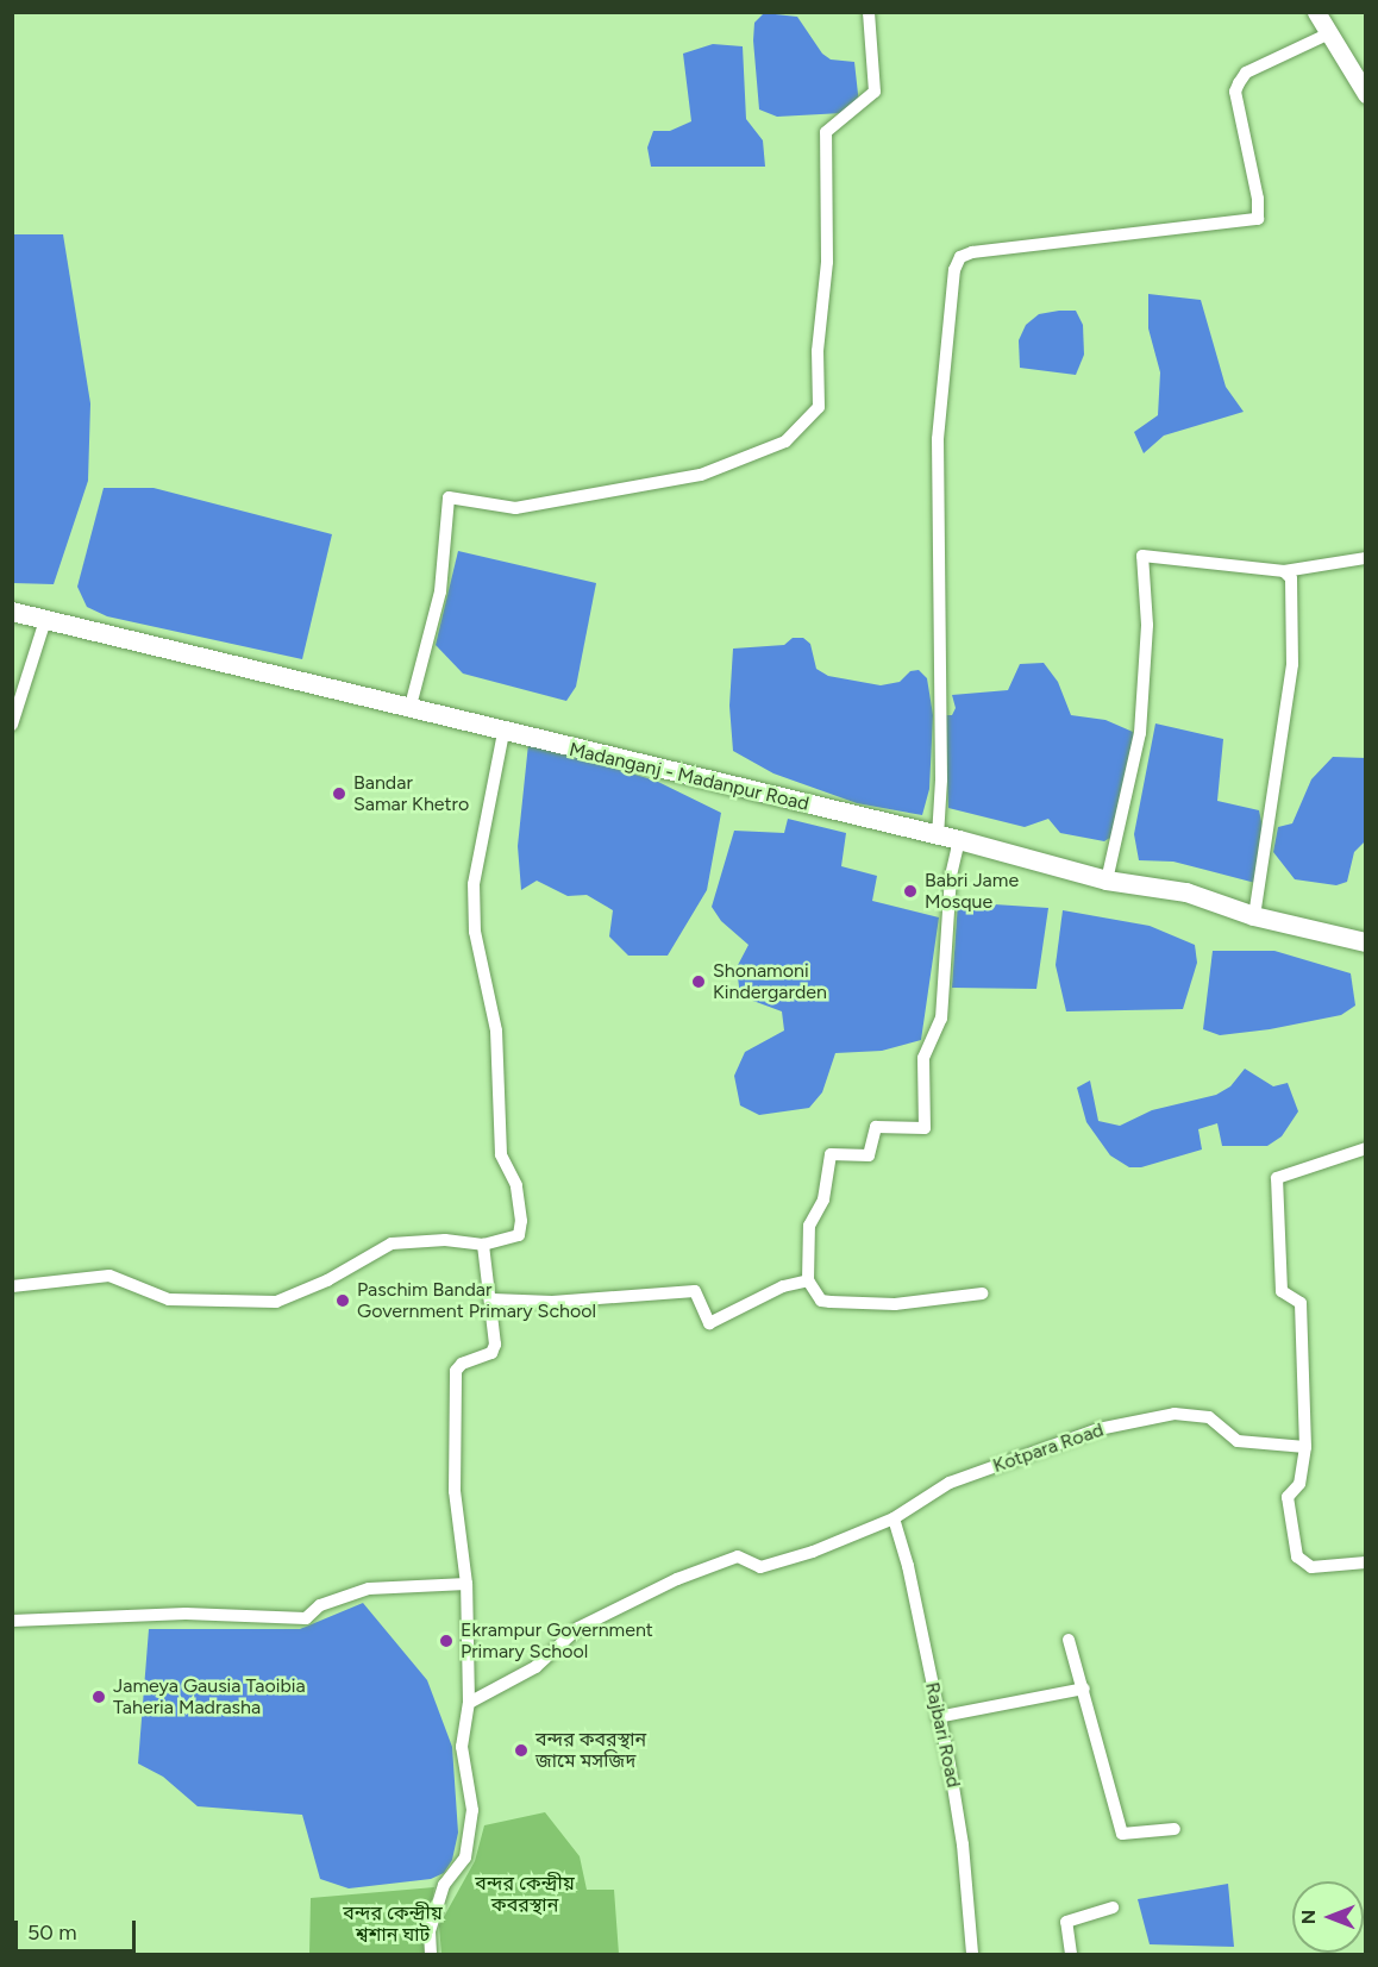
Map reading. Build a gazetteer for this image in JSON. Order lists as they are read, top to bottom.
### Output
{
  "streets": {
    "main road": ["Madanganj - Madanpur Road"],
    "street": ["Kotpara Road", "Rajbari Road"]
  },
  "crossings": [
    ["Kotpara Road", "Rajbari Road"]
  ],
  "parks": ["বন্দর কেন্দ্রীয় কবরস্থান", "বন্দর কেন্দ্রীয় শ্বশান ঘাট"],
  "places": [
    "Bandar Samar Khetro",
    "Babri Jame Mosque",
    "Shonamoni Kindergarden",
    "Paschim Bandar Government Primary School",
    "Ekrampur Government Primary School",
    "Jameya Gausia Taoibia Taheria Madrasha",
    "বন্দর কবরস্থান জামে মসজিদ"
  ],
  "scale_bar": "50 m",
  "north": "left"
}
